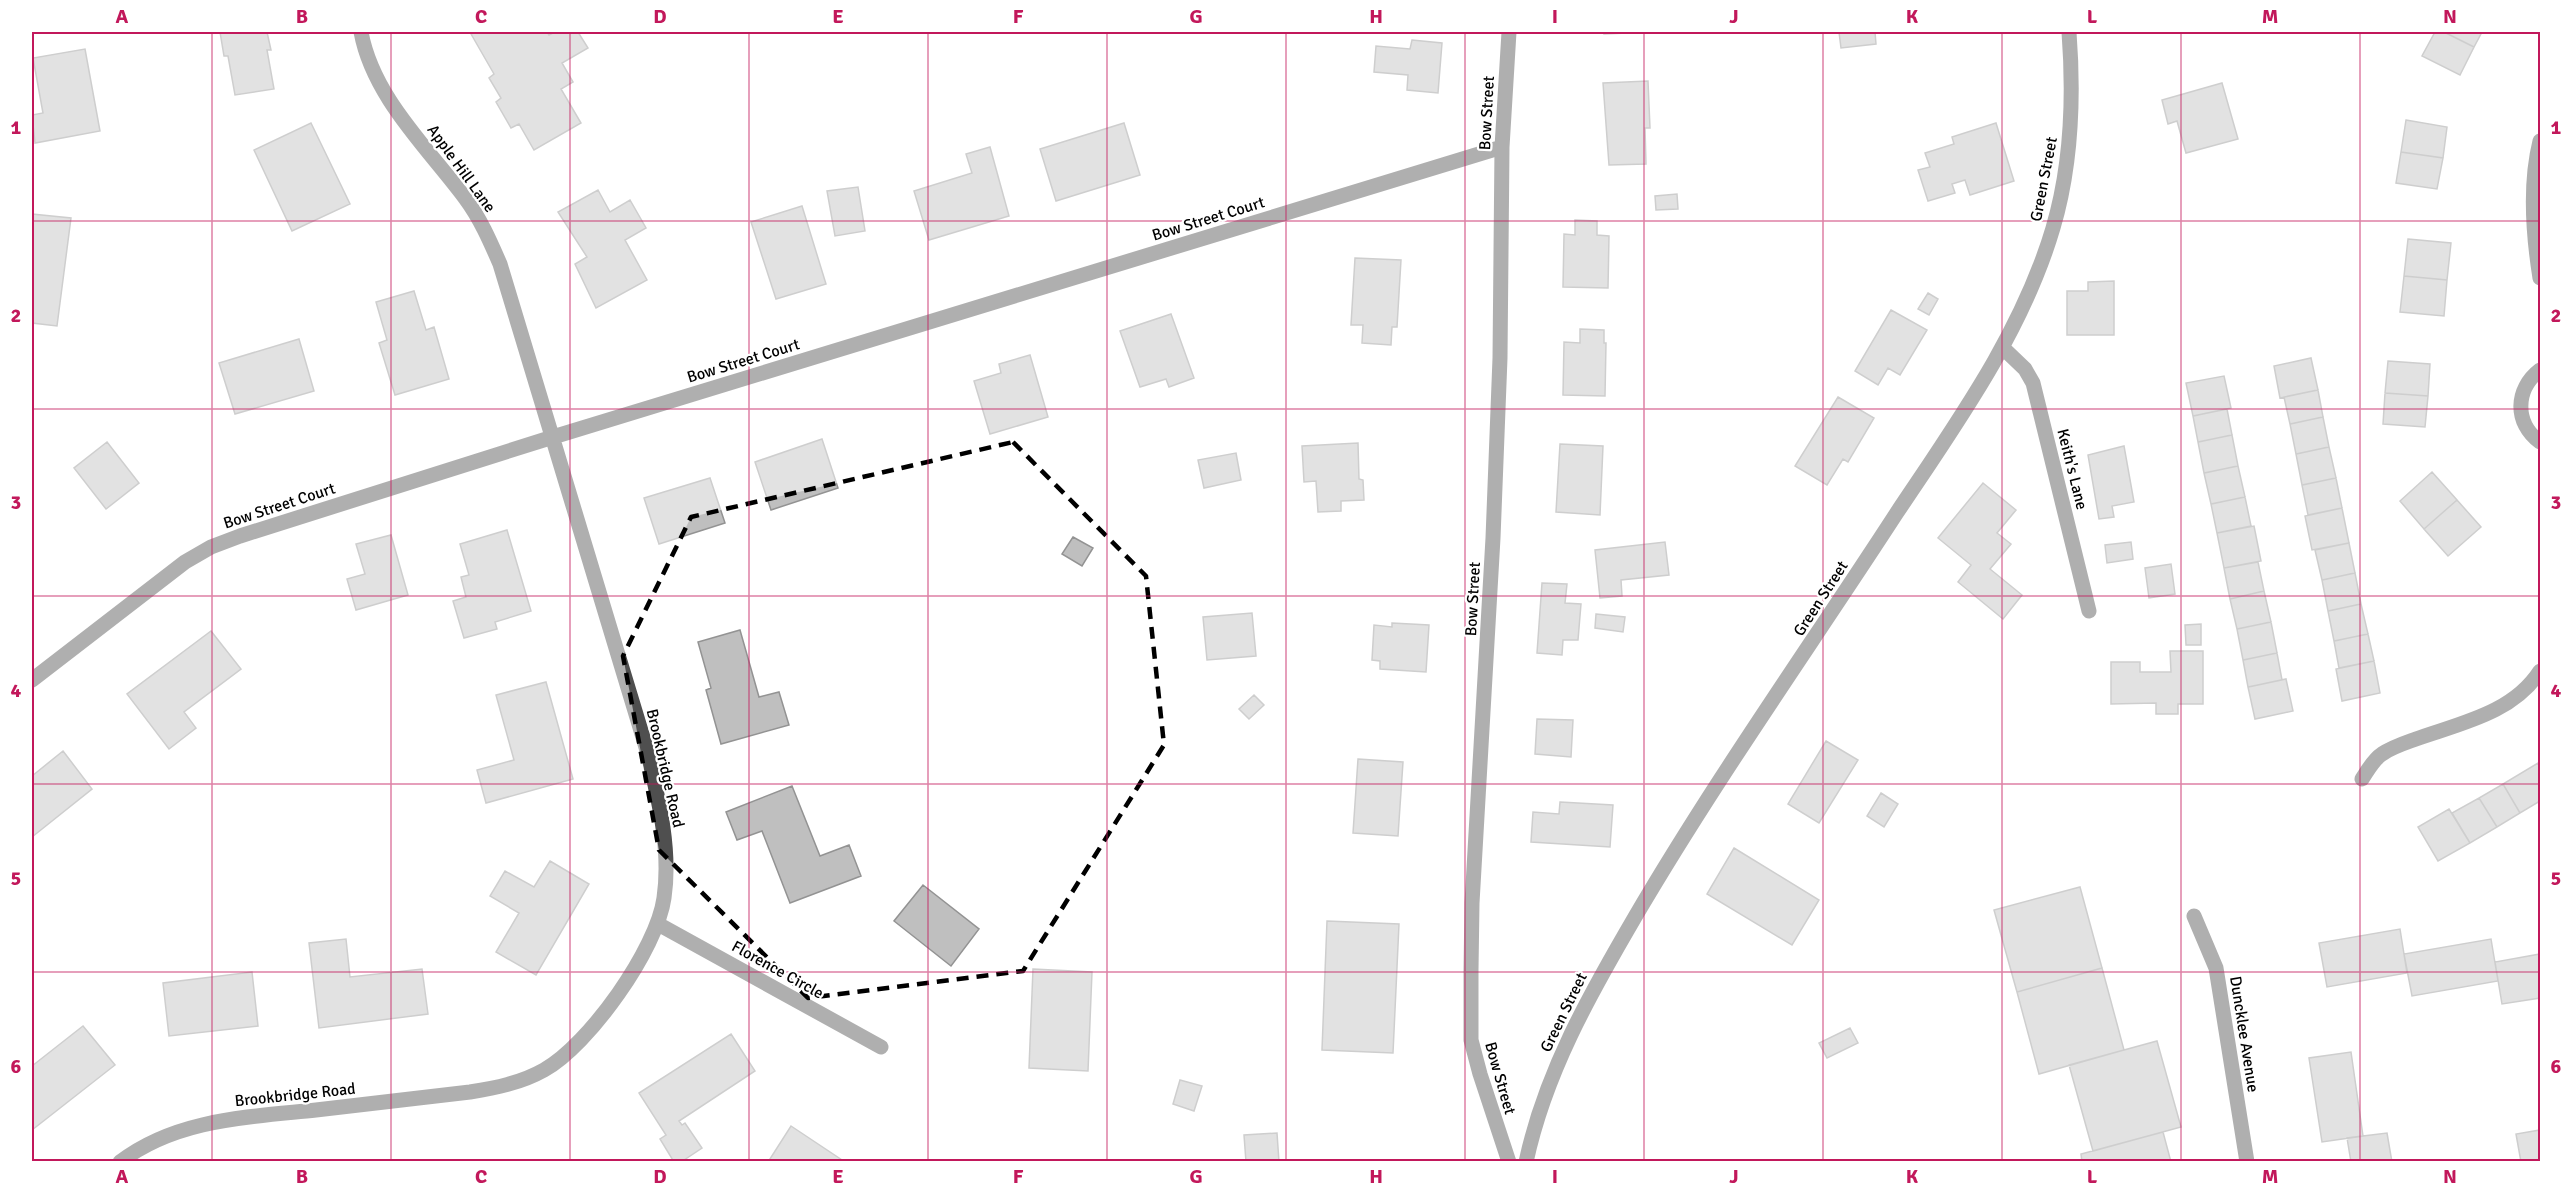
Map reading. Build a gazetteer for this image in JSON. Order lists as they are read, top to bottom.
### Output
{
  "streets": {
    "street": [
      "Bow Street",
      "Apple Hill Lane",
      "Green Street",
      "Bow Street Court",
      "Keith's Lane",
      "Brookbridge Road",
      "Florence Circle",
      "Duncklee Avenue"
    ]
  },
  "crossings": [
    ["Bow Street", "Bow Street Court"],
    ["Apple Hill Lane", "Bow Street Court"],
    ["Apple Hill Lane", "Brookbridge Road"],
    ["Green Street", "Keith's Lane"],
    ["Bow Street Court", "Brookbridge Road"],
    ["Brookbridge Road", "Florence Circle"]
  ],
  "grid": {
    "columns": [
      "A",
      "B",
      "C",
      "D",
      "E",
      "F",
      "G",
      "H",
      "I",
      "J",
      "K",
      "L",
      "M",
      "N"
    ],
    "rows": [
      "1",
      "2",
      "3",
      "4",
      "5",
      "6"
    ]
  }
}
